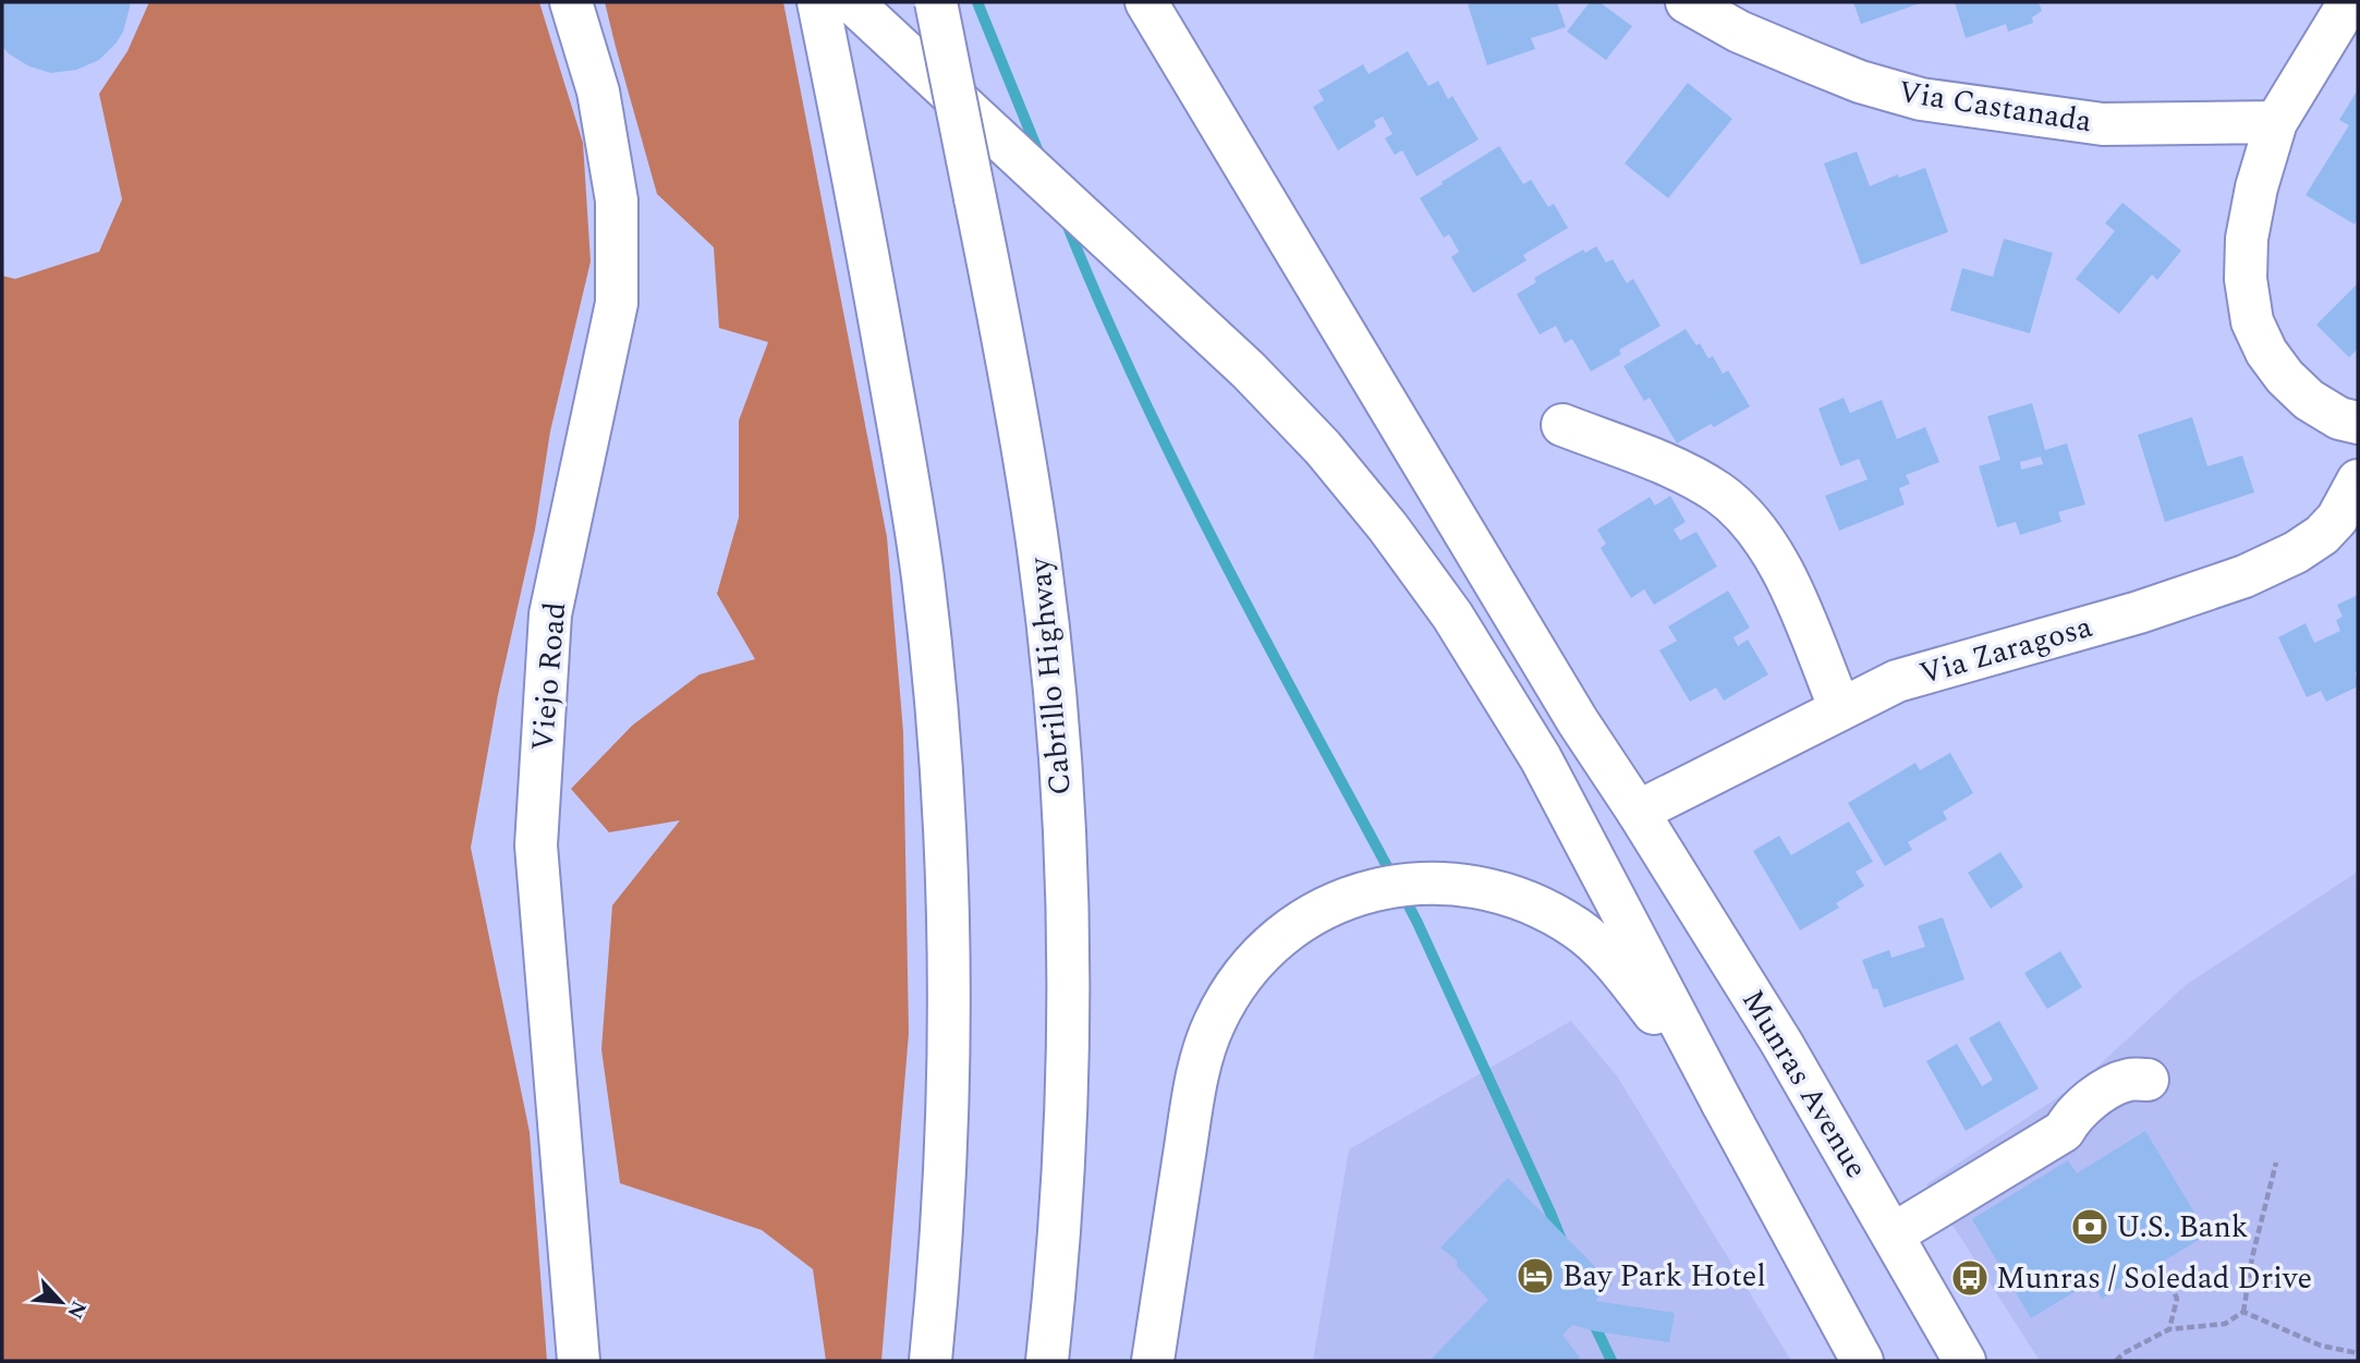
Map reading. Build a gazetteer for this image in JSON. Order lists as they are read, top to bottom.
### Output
{
  "streets": {
    "main road": [
      "Via Castanada",
      "Via Zaragosa",
      "Viejo Road",
      "Cabrillo Highway",
      "Munras Avenue"
    ]
  },
  "crossings": [
    ["Via Zaragosa", "Munras Avenue"]
  ],
  "places": {
    "bank": ["U.S. Bank"],
    "hotel": ["Bay Park Hotel"],
    "bus stop": ["Munras / Soledad Drive"]
  },
  "north": "bottom right"
}
